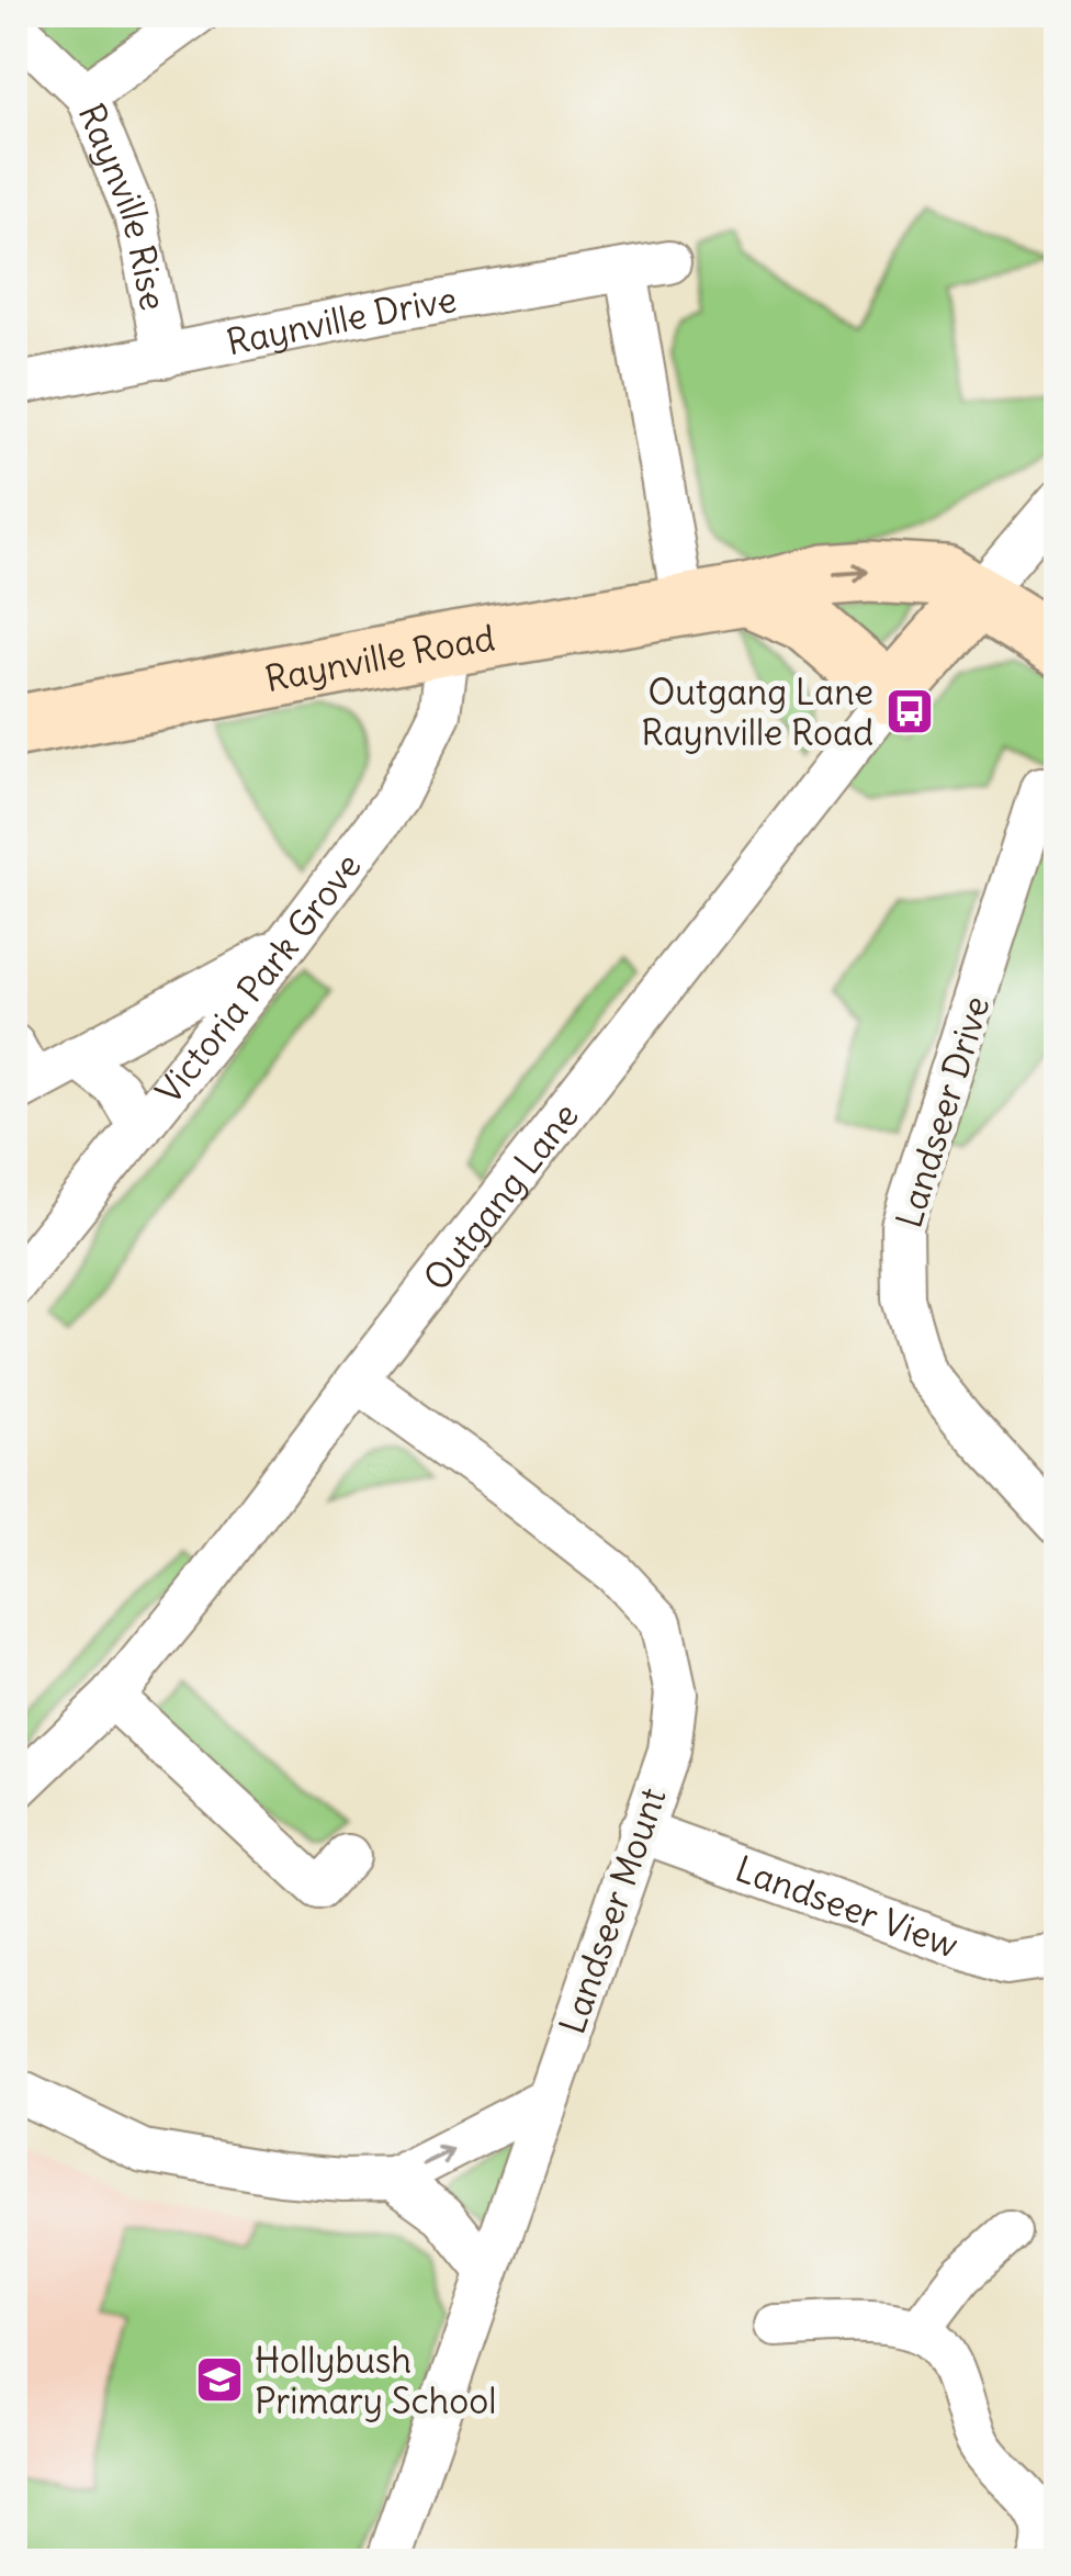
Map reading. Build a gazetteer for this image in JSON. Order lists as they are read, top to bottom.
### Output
{
  "streets": {
    "street": [
      "Raynville Rise",
      "Raynville Drive",
      "Raynville Road",
      "Victoria Park Grove",
      "Landseer Drive",
      "Outgang Lane",
      "Landseer View",
      "Landseer Mount"
    ]
  },
  "crossings": [
    ["Raynville Rise", "Raynville Drive"],
    ["Raynville Road", "Victoria Park Grove"],
    ["Outgang Lane", "Landseer Mount"],
    ["Landseer View", "Landseer Mount"]
  ],
  "places": {
    "bus stop": ["Outgang Lane Raynville Road"],
    "school or university": ["Hollybush Primary School"]
  }
}
